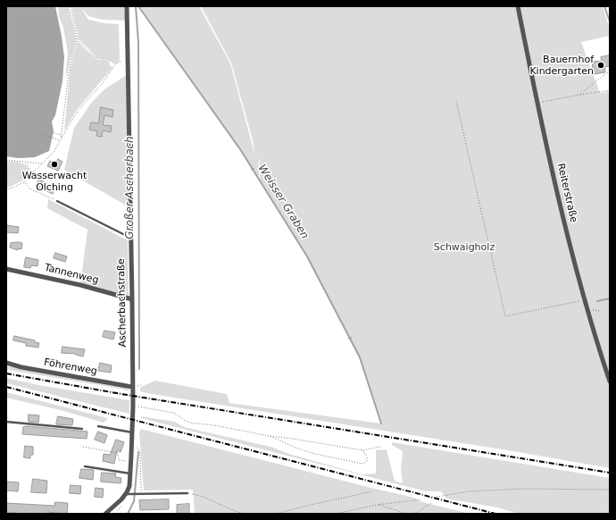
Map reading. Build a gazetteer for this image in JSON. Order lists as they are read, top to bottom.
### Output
{
  "streets": {
    "street": [
      "Reiterstraße",
      "Tannenweg",
      "Ascherbachstraße",
      "Föhrenweg"
    ]
  },
  "crossings": [
    ["Tannenweg", "Ascherbachstraße"],
    ["Ascherbachstraße", "Föhrenweg"]
  ],
  "water": ["Großer Ascherbach", "Weisser Graben"],
  "parks": ["Schwaigholz"],
  "places": ["Bauernhof Kindergarten", "Wasserwacht Olching"]
}
